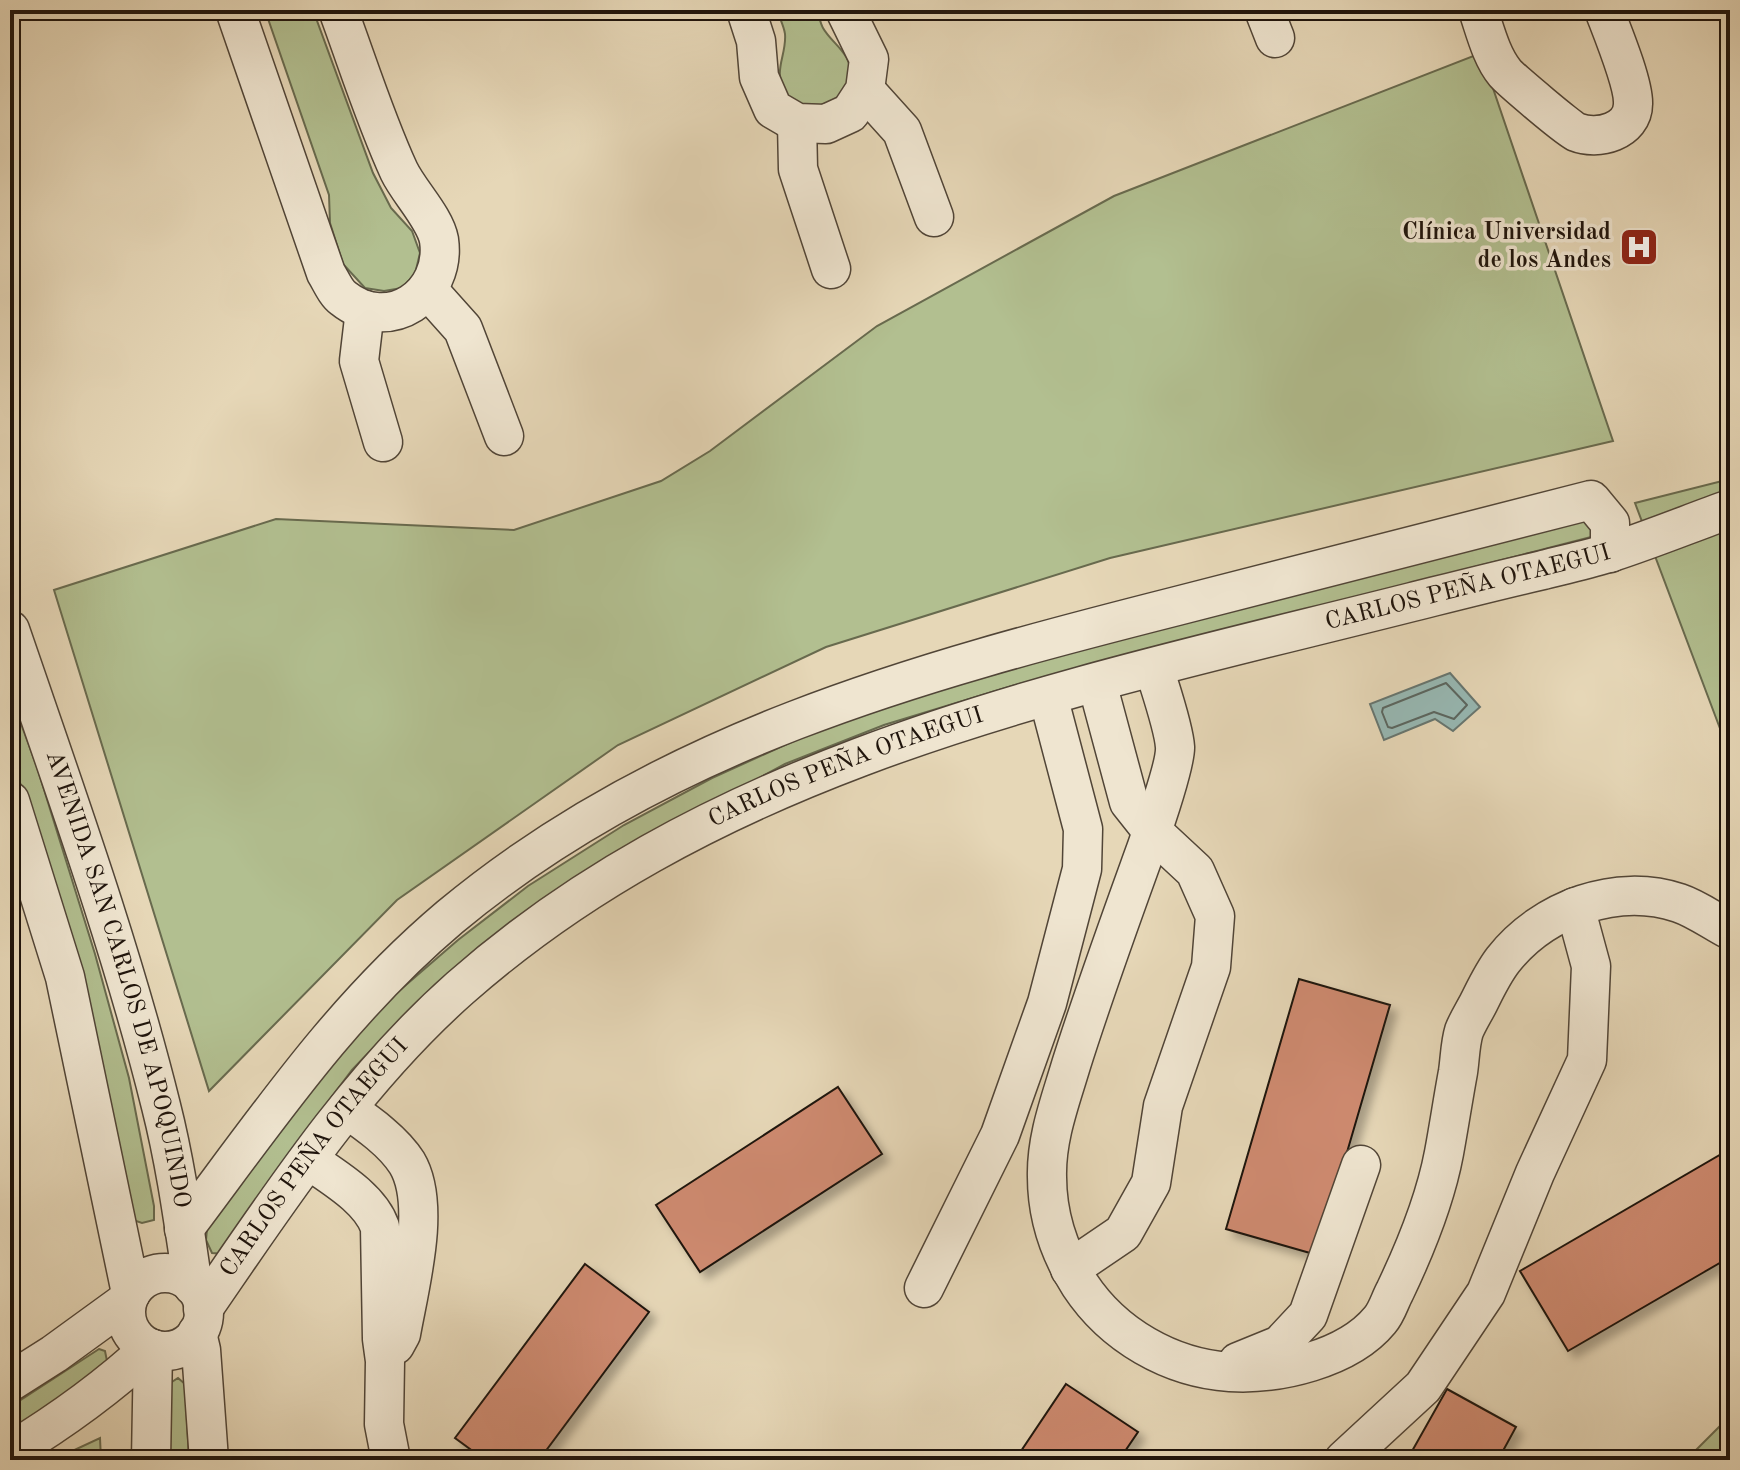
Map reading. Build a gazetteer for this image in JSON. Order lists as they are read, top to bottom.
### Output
{
  "streets": {
    "street": ["CARLOS PEÑA OTAEGUI", "AVENIDA SAN CARLOS DE APOQUINDO"]
  },
  "crossings": [
    ["CARLOS PEÑA OTAEGUI", "AVENIDA SAN CARLOS DE APOQUINDO"]
  ],
  "places": {
    "hospital": ["Clínica Universidad de los Andes"]
  }
}
